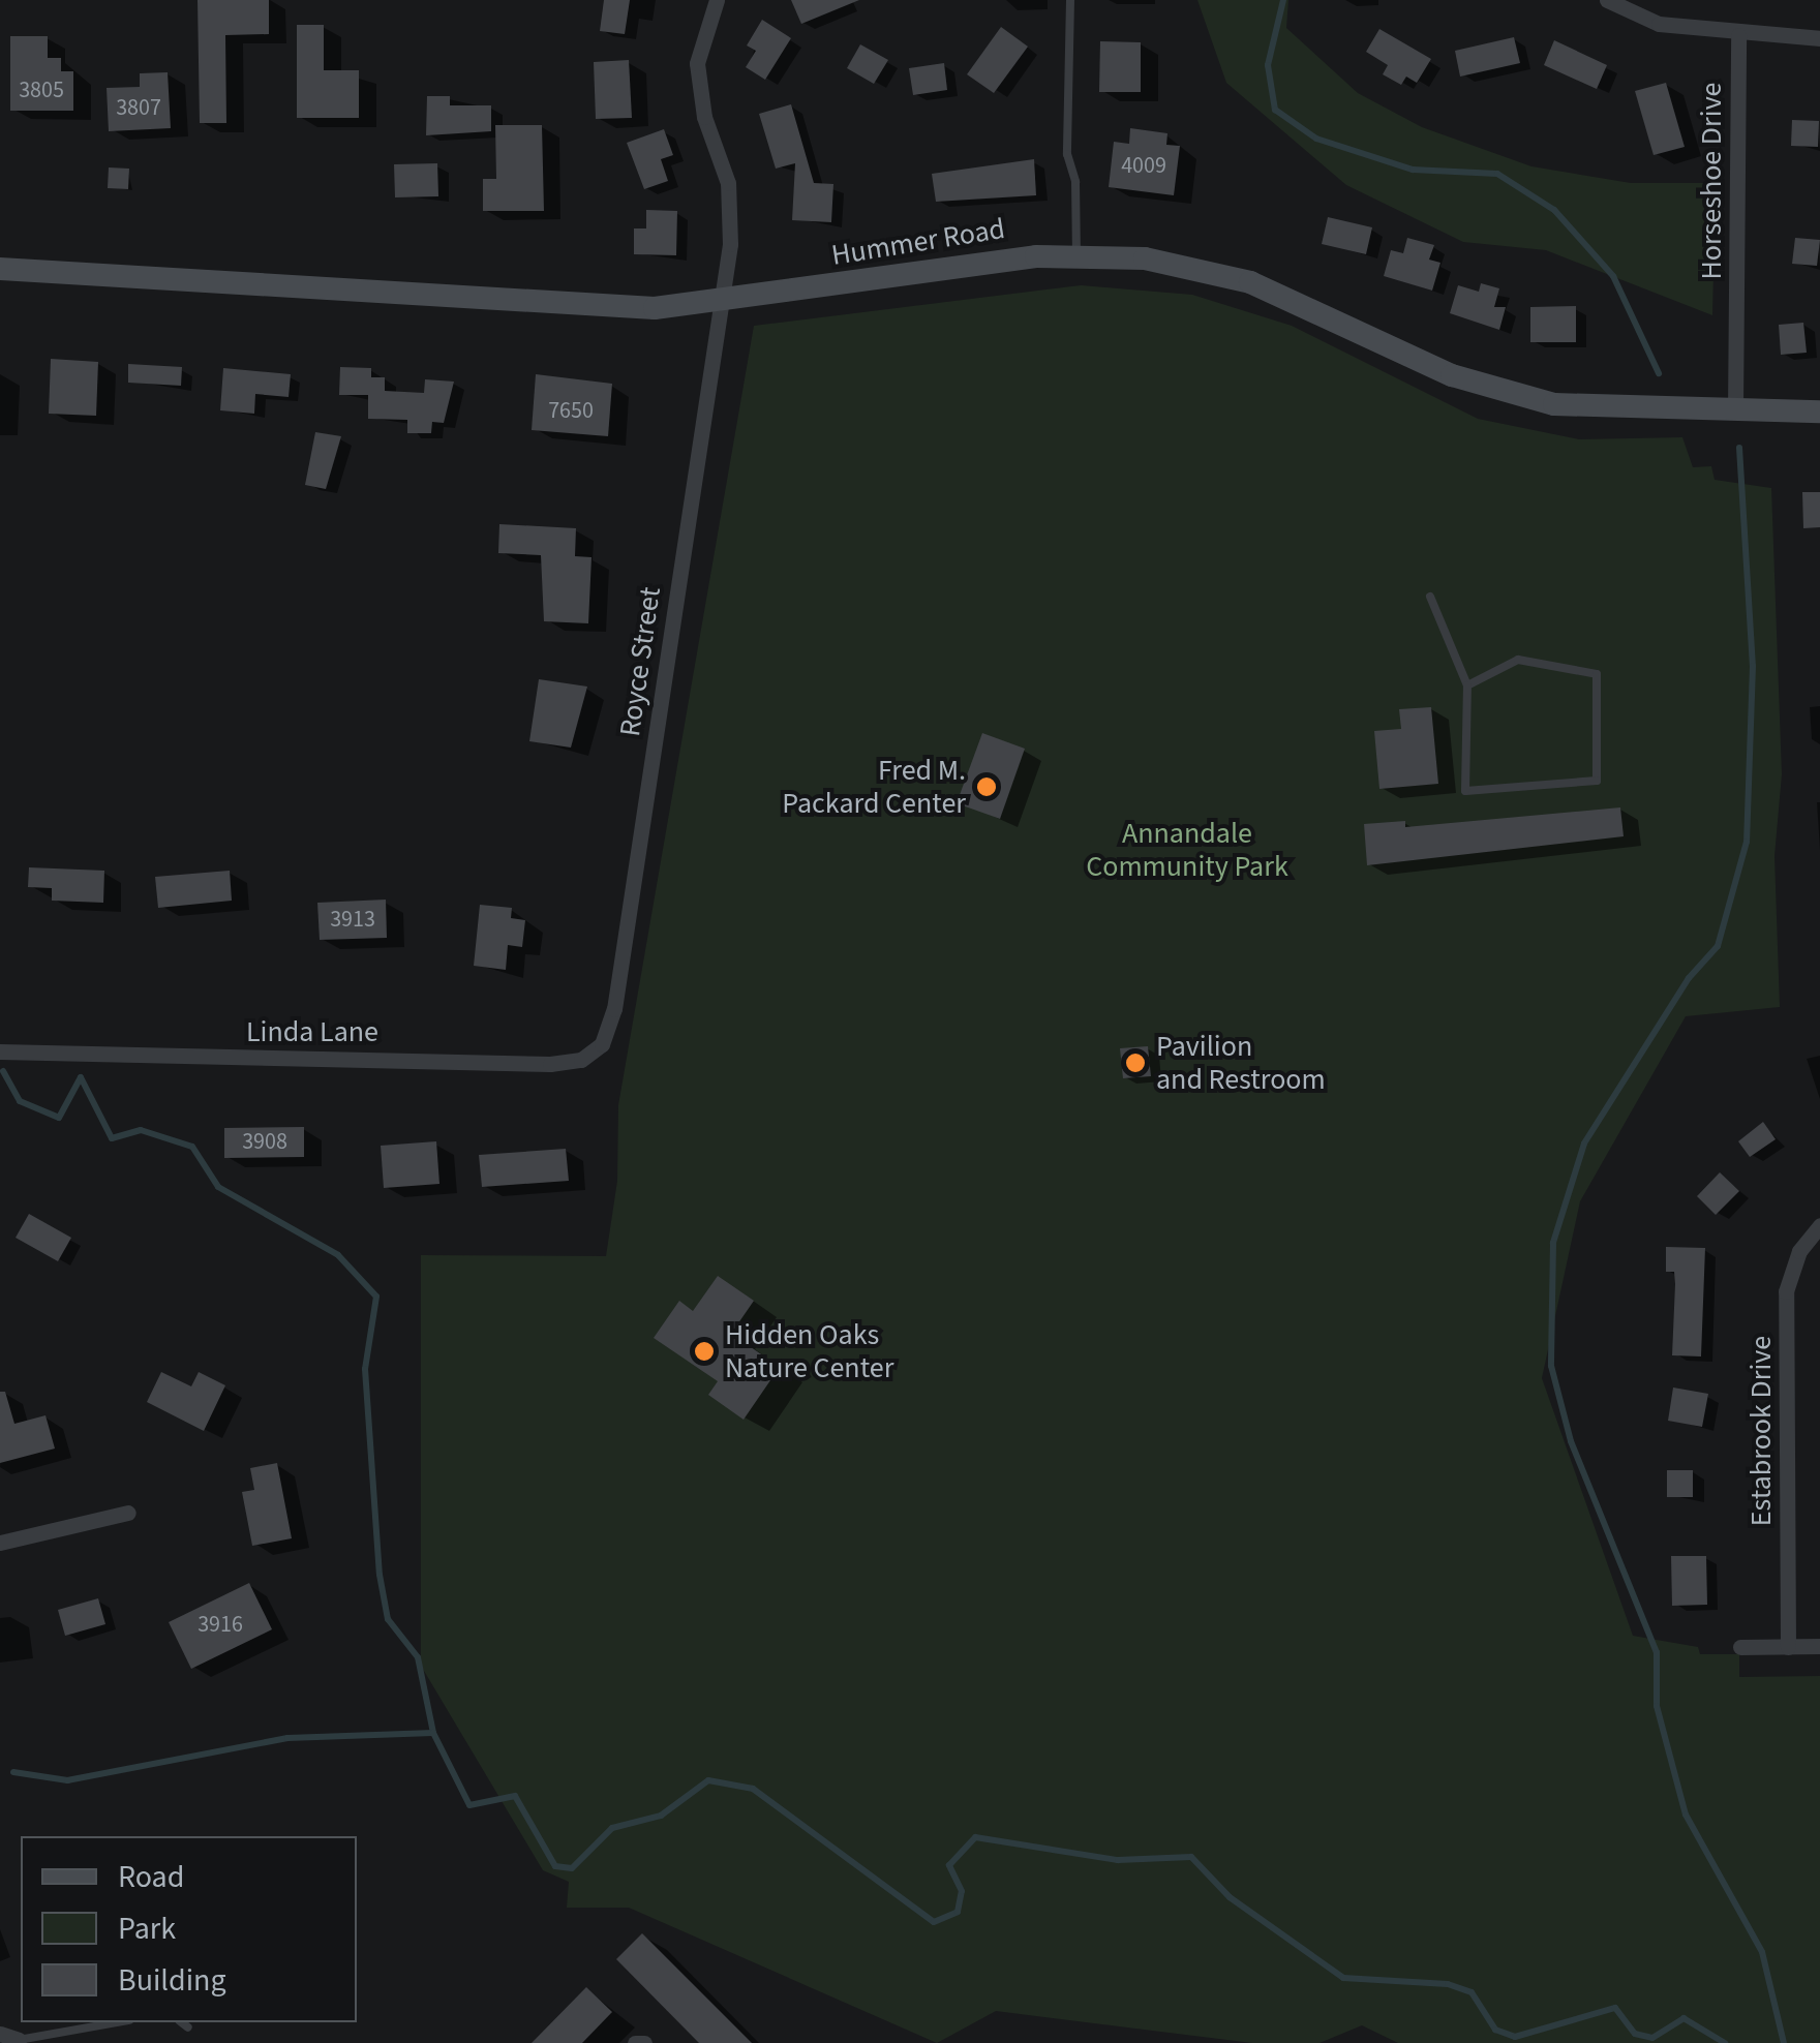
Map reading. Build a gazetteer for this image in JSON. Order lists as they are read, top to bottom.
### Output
{
  "streets": {
    "main road": ["Hummer Road"],
    "street": [
      "Horseshoe Drive",
      "Royce Street",
      "Linda Lane",
      "Estabrook Drive"
    ]
  },
  "crossings": [
    ["Horseshoe Drive", "Hummer Road"],
    ["Hummer Road", "Royce Street"],
    ["Royce Street", "Linda Lane"]
  ],
  "parks": ["Annandale Community Park"],
  "places": ["Fred M. Packard Center", "Pavilion and Restroom", "Hidden Oaks Nature Center"],
  "house_numbers": [
    "3805",
    "3807",
    "4009",
    "7650",
    "3913",
    "3908",
    "3916"
  ],
  "legend": ["Road", "Park", "Building"]
}
